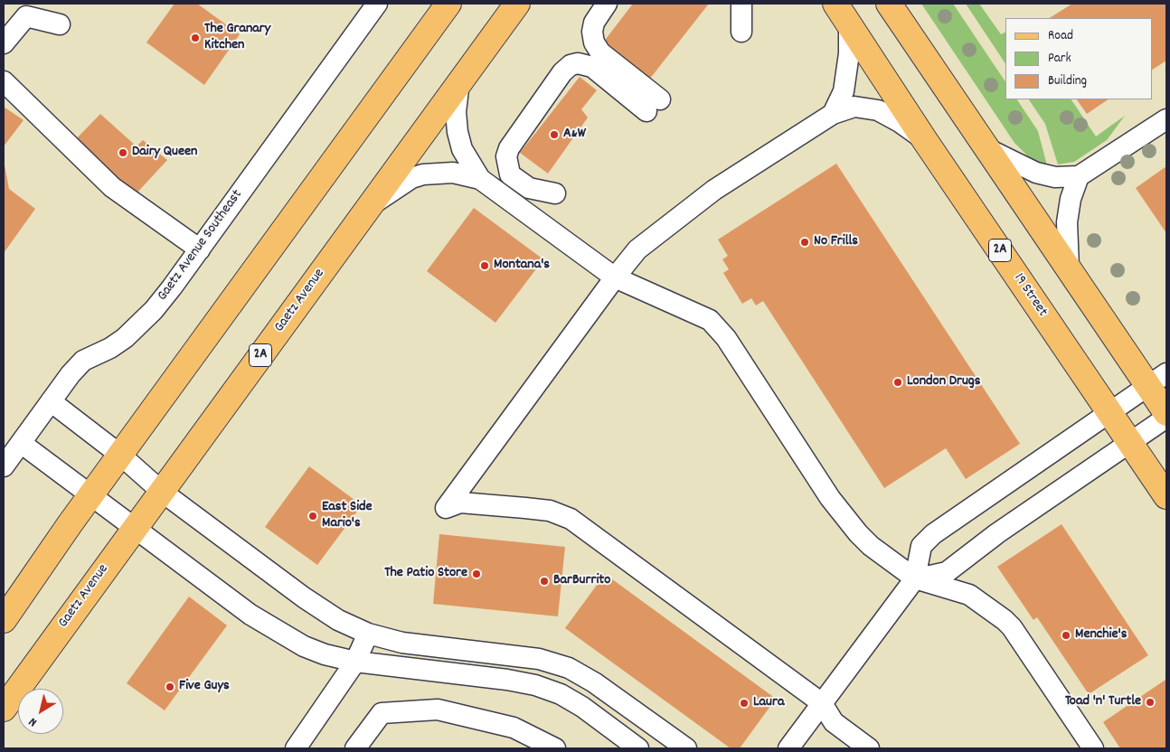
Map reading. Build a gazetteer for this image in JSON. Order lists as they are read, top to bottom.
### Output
{
  "streets": {
    "main road": ["2A", "19 Street", "Gaetz Avenue"],
    "street": ["Gaetz Avenue Southeast"]
  },
  "places": [
    "The Granary Kitchen",
    "A&W",
    "Dairy Queen",
    "No Frills",
    "Montana's",
    "London Drugs",
    "East Side Mario's",
    "The Patio Store",
    "BarBurrito",
    "Menchie's",
    "Five Guys",
    "Toad 'n' Turtle",
    "Laura"
  ],
  "legend": ["Road", "Park", "Building"],
  "north": "bottom left"
}
